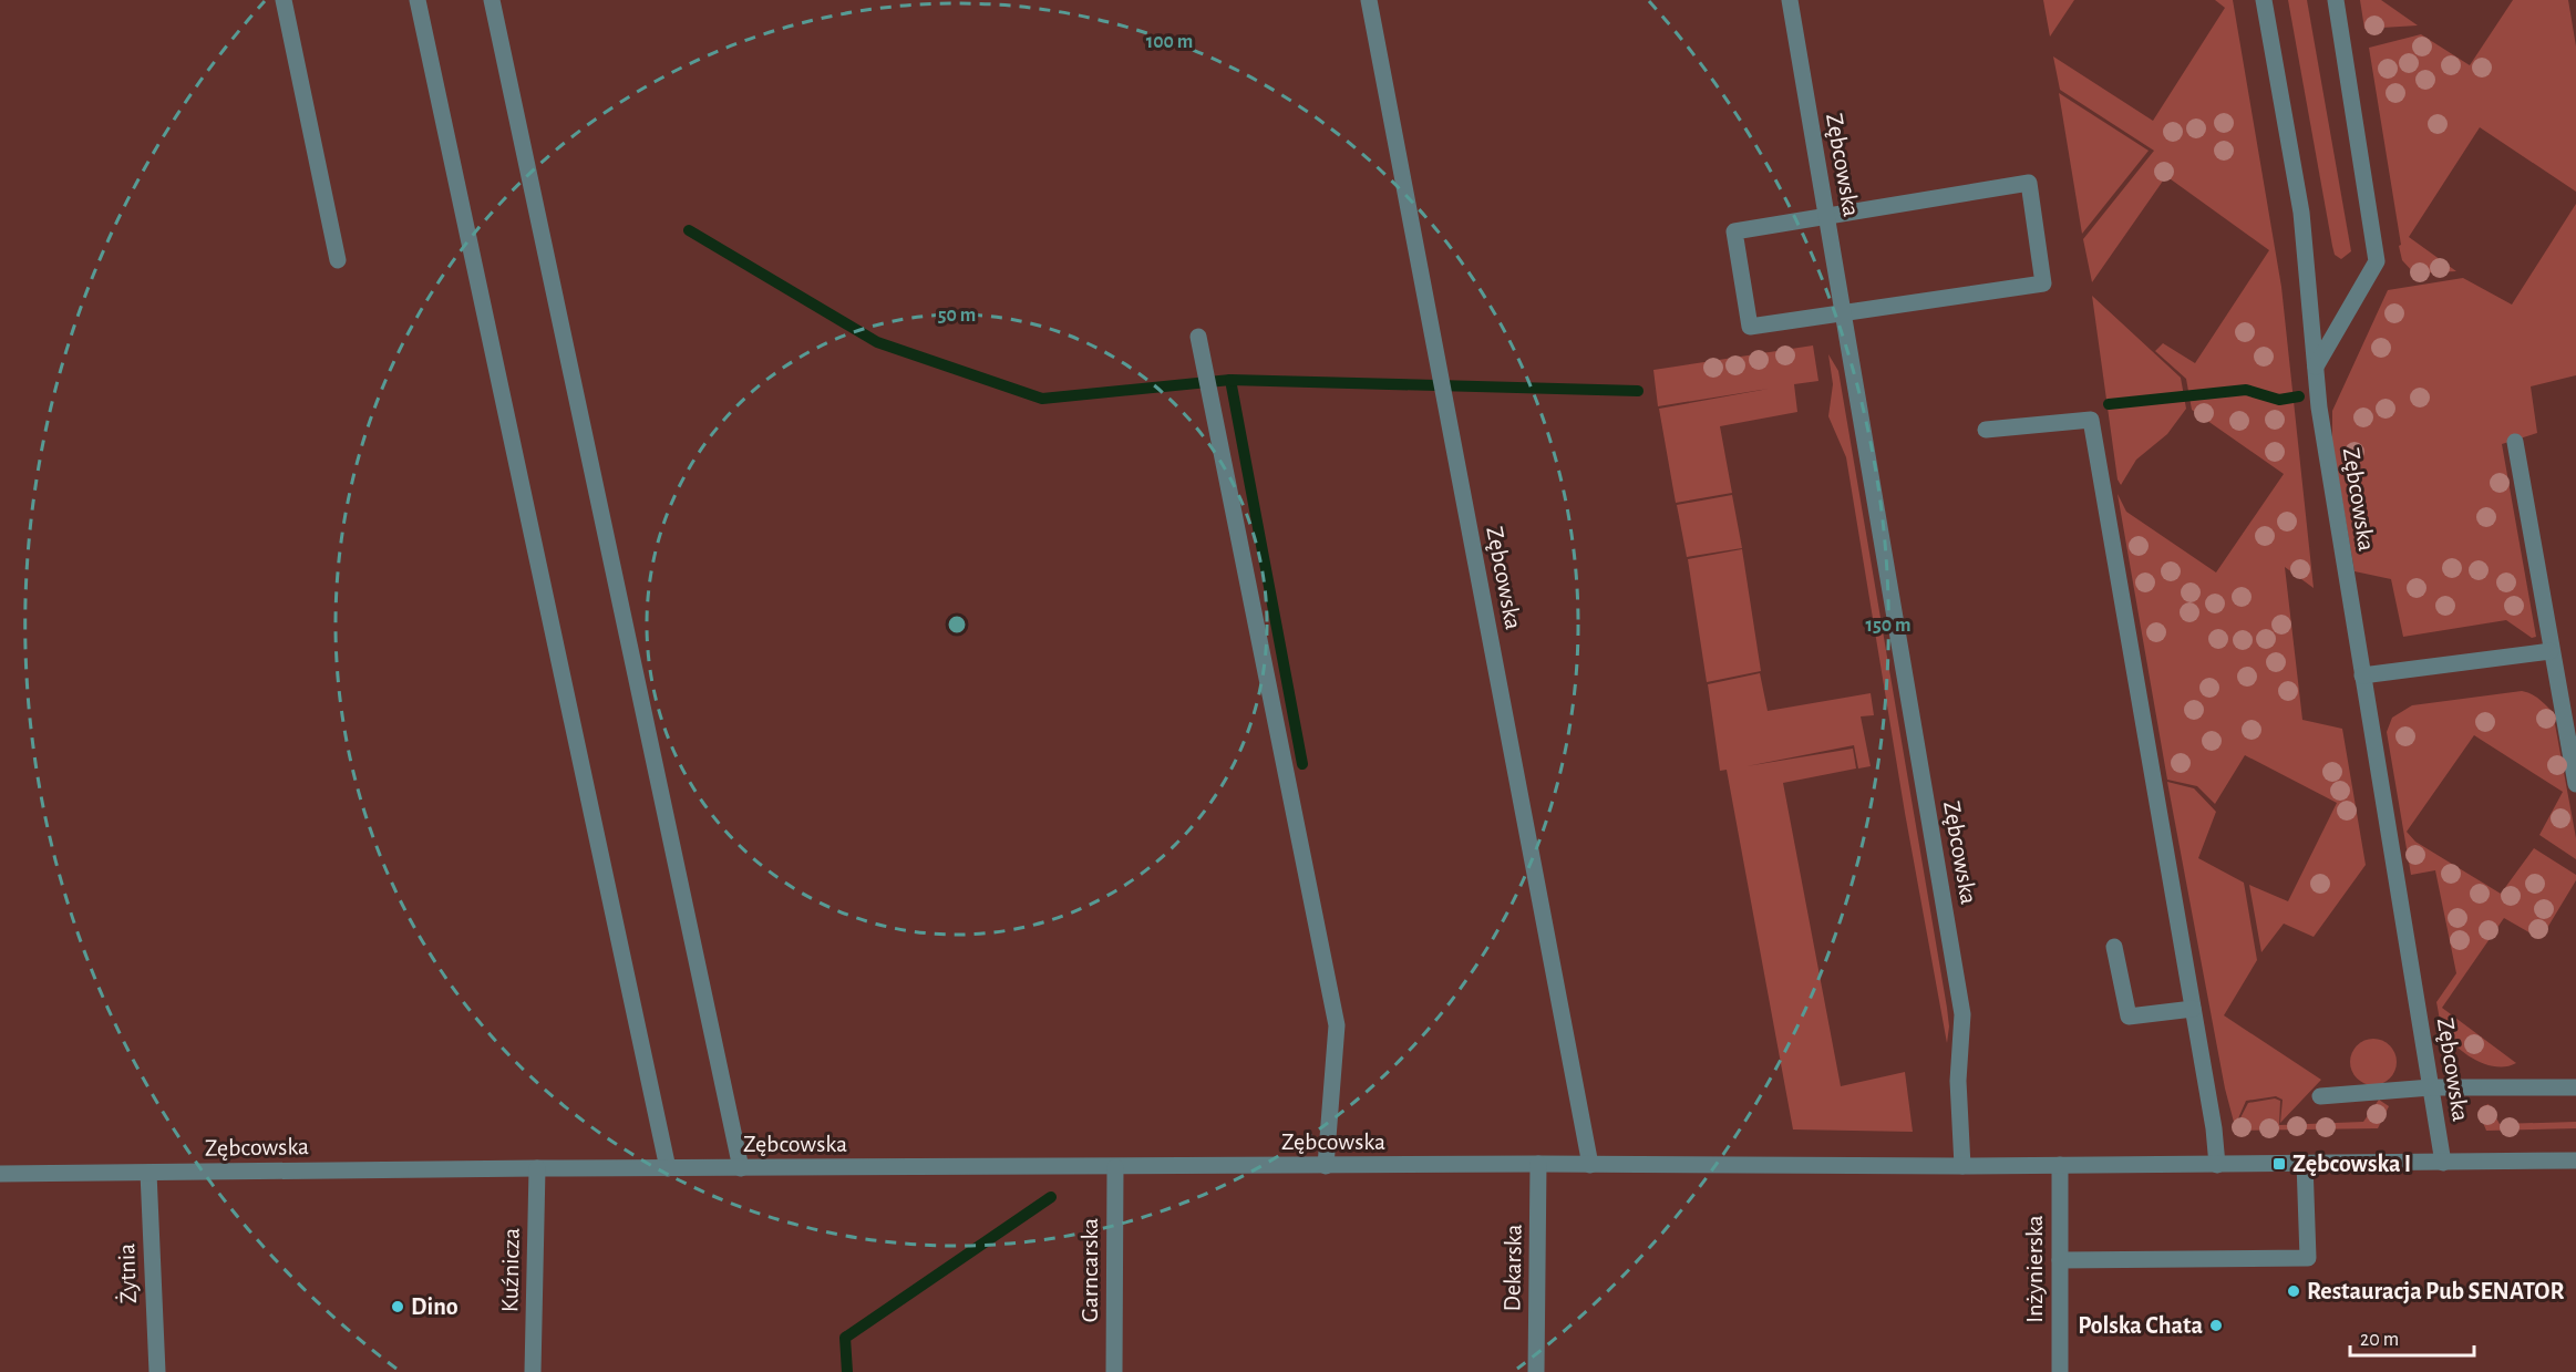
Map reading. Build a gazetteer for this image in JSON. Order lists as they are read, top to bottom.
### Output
{
  "streets": {
    "street": [
      "Zębcowska",
      "Dekarska",
      "Inżynierska",
      "Kuźnicza",
      "Garncarska",
      "Żytnia"
    ]
  },
  "crossings": [
    ["Zębcowska", "Dekarska"],
    ["Zębcowska", "Inżynierska"],
    ["Zębcowska", "Kuźnicza"],
    ["Zębcowska", "Garncarska"],
    ["Zębcowska", "Żytnia"]
  ],
  "places": {
    "transit": ["Zębcowska I"],
    "other": ["Restauracja Pub SENATOR", "Dino", "Polska Chata"]
  },
  "scale_bar": "20 m",
  "rings": ["100 m", "50 m", "150 m"]
}
